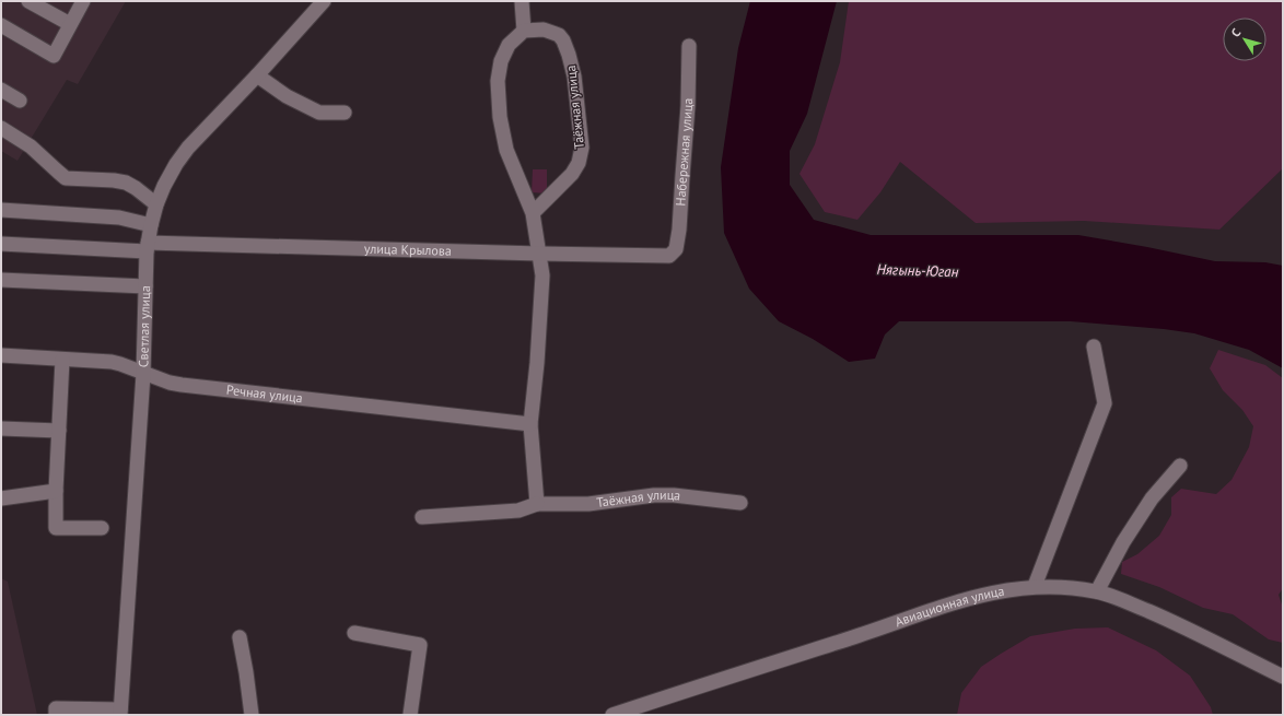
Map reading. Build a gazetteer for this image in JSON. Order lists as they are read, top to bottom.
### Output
{
  "streets": {
    "street": [
      "Таёжная улица",
      "Набережная улица",
      "улица Крылова",
      "Светлая улица",
      "Речная улица",
      "Авиационная улица"
    ]
  },
  "crossings": [
    ["Набережная улица", "улица Крылова"],
    ["улица Крылова", "Светлая улица"],
    ["Светлая улица", "Речная улица"]
  ],
  "water": ["Нягынь-Юган"],
  "north": "top left"
}
